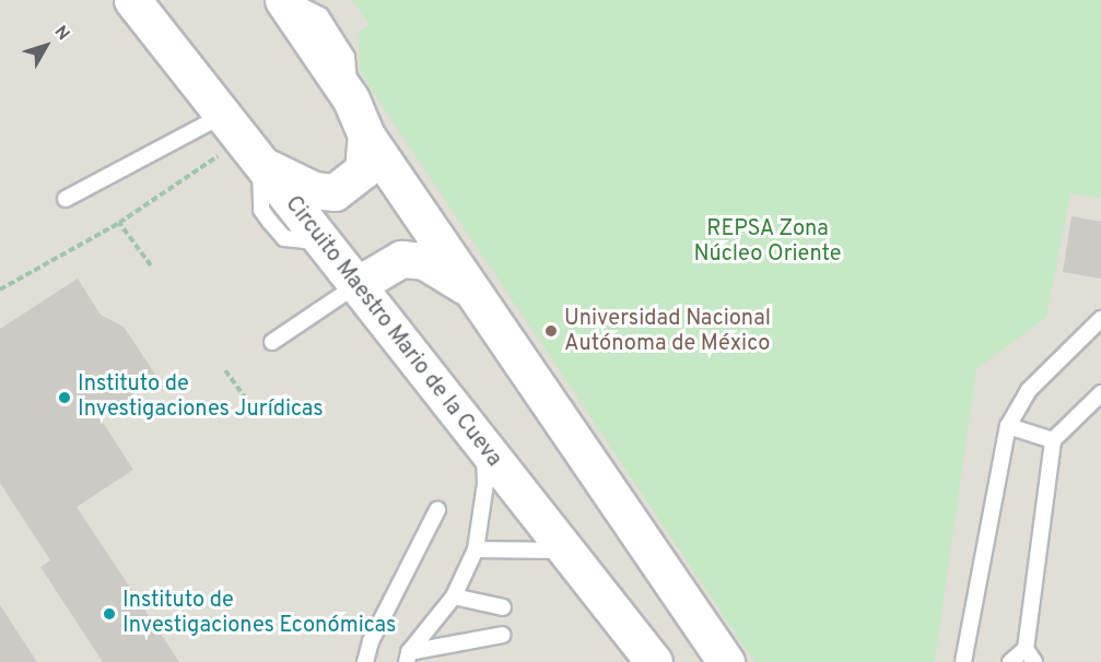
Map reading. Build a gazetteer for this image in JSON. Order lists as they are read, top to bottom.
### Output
{
  "streets": {
    "street": ["Circuito Maestro Mario de la Cueva"]
  },
  "parks": ["REPSA Zona Núcleo Oriente"],
  "places": ["Universidad Nacional Autónoma de México", "Instituto de Investigaciones Jurídicas", "Instituto de Investigaciones Económicas"],
  "north": "top right"
}
